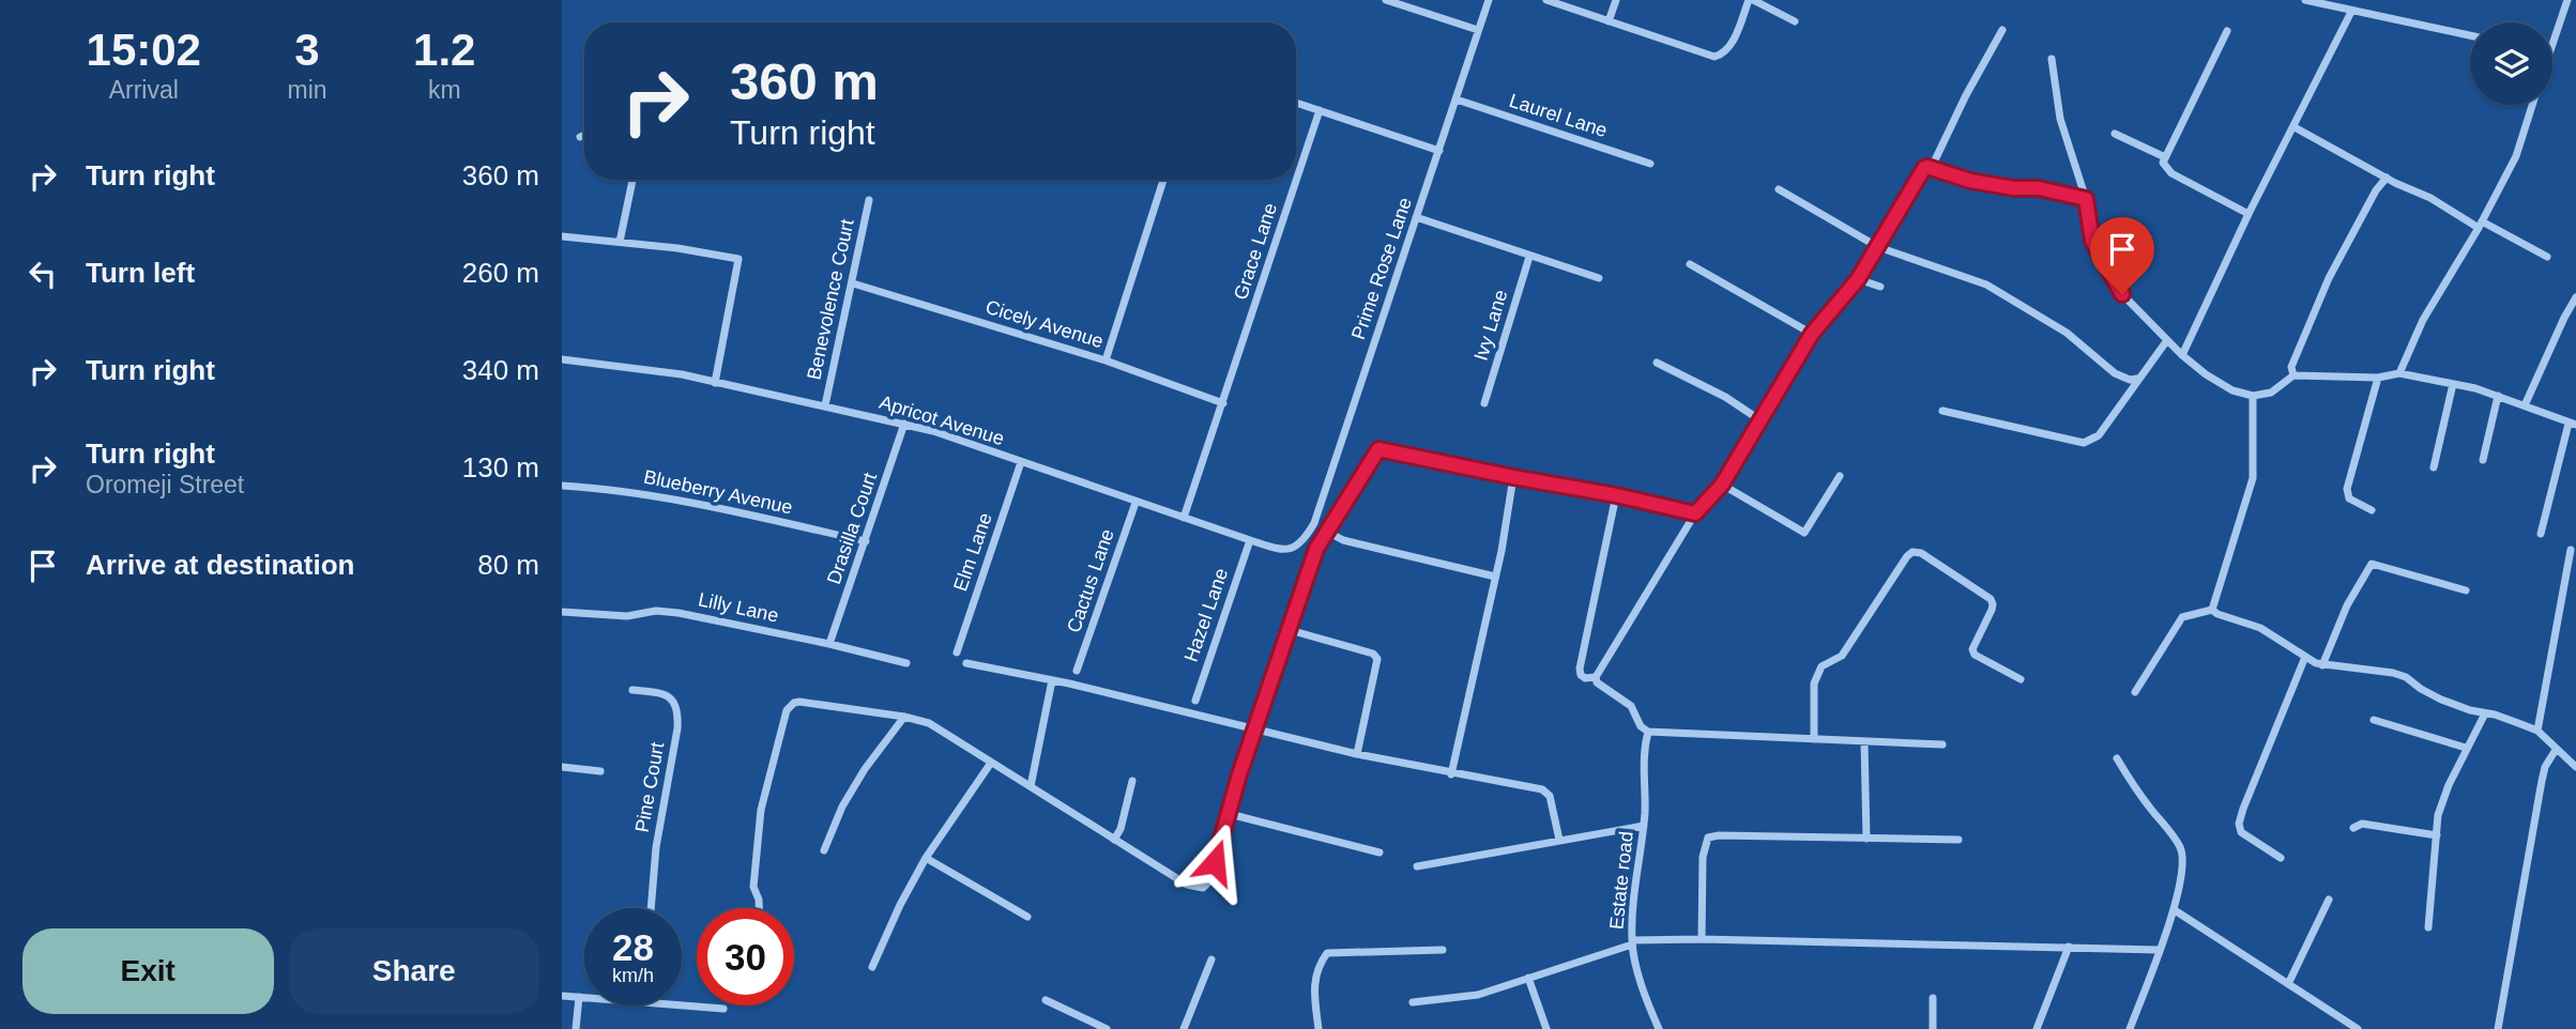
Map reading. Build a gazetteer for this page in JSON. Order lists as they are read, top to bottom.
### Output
{
  "streets": {
    "street": [
      "Laurel Lane",
      "Grace Lane",
      "Prime Rose Lane",
      "Benevolence Court",
      "Cicely Avenue",
      "Ivy Lane",
      "Apricot Avenue",
      "Blueberry Avenue",
      "Drasilla Court",
      "Elm Lane",
      "Cactus Lane",
      "Lilly Lane",
      "Hazel Lane",
      "Pine Court",
      "Estate road"
    ]
  },
  "crossings": [
    ["Laurel Lane", "Prime Rose Lane"],
    ["Grace Lane", "Cicely Avenue"],
    ["Grace Lane", "Apricot Avenue"],
    ["Prime Rose Lane", "Apricot Avenue"],
    ["Benevolence Court", "Cicely Avenue"],
    ["Benevolence Court", "Apricot Avenue"],
    ["Apricot Avenue", "Drasilla Court"],
    ["Apricot Avenue", "Elm Lane"],
    ["Apricot Avenue", "Cactus Lane"],
    ["Apricot Avenue", "Hazel Lane"],
    ["Blueberry Avenue", "Drasilla Court"],
    ["Drasilla Court", "Lilly Lane"]
  ],
  "page": {
    "eta": [
      "15:02",
      "Arrival",
      "3",
      "min",
      "1.2",
      "km"
    ],
    "turn": ["360 m", "Turn right"],
    "list": [
      {
        "name": "Turn right",
        "value": "360 m"
      },
      {
        "name": "Turn left",
        "value": "260 m"
      },
      {
        "name": "Turn right",
        "value": "340 m"
      },
      {
        "name": "Turn right",
        "note": "Oromeji Street",
        "value": "130 m"
      },
      {
        "name": "Arrive at destination",
        "value": "80 m"
      }
    ],
    "speed": "28 km/h",
    "limit": "30",
    "buttons": ["Exit", "Share"]
  }
}
